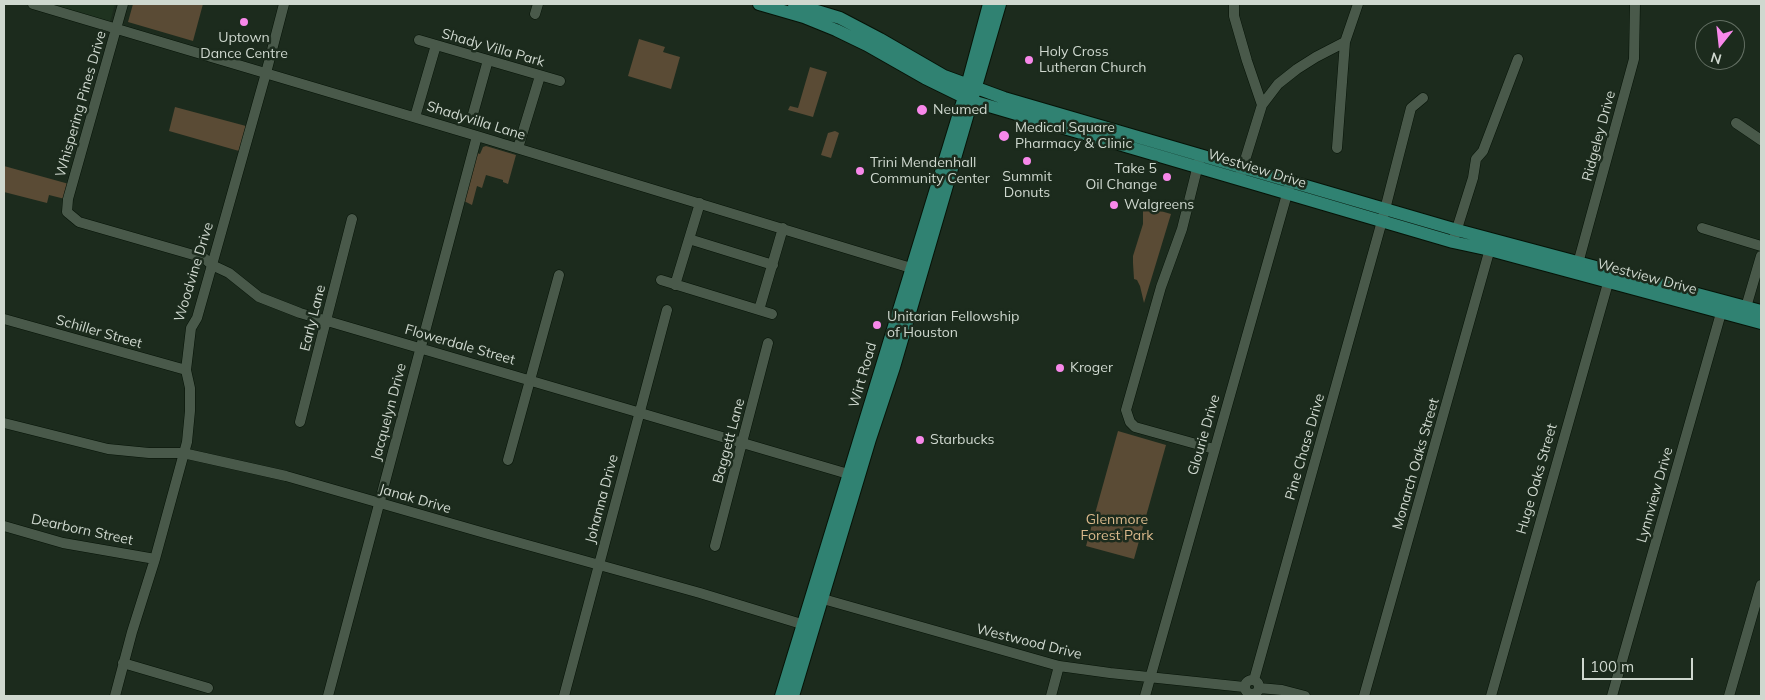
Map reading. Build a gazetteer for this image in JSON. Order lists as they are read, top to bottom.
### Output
{
  "streets": {
    "main road": ["Westview Drive", "Wirt Road"],
    "street": [
      "Shady Villa Park",
      "Whispering Pines Drive",
      "Shadyvilla Lane",
      "Ridgeley Drive",
      "Woodvine Drive",
      "Early Lane",
      "Schiller Street",
      "Flowerdale Street",
      "Jacquelyn Drive",
      "Glourie Drive",
      "Baggett Lane",
      "Pine Chase Drive",
      "Monarch Oaks Street",
      "Huge Oaks Street",
      "Lynnview Drive",
      "Janak Drive",
      "Johanna Drive",
      "Dearborn Street",
      "Westwood Drive"
    ]
  },
  "crossings": [
    ["Whispering Pines Drive", "Shadyvilla Lane"],
    ["Whispering Pines Drive", "Flowerdale Street"],
    ["Shadyvilla Lane", "Woodvine Drive"],
    ["Shadyvilla Lane", "Wirt Road"],
    ["Shadyvilla Lane", "Jacquelyn Drive"],
    ["Ridgeley Drive", "Westview Drive"],
    ["Westview Drive", "Wirt Road"],
    ["Westview Drive", "Glourie Drive"],
    ["Westview Drive", "Pine Chase Drive"],
    ["Westview Drive", "Monarch Oaks Street"],
    ["Westview Drive", "Huge Oaks Street"],
    ["Westview Drive", "Lynnview Drive"],
    ["Woodvine Drive", "Schiller Street"],
    ["Woodvine Drive", "Flowerdale Street"],
    ["Woodvine Drive", "Janak Drive"],
    ["Woodvine Drive", "Dearborn Street"],
    ["Early Lane", "Flowerdale Street"],
    ["Flowerdale Street", "Wirt Road"],
    ["Flowerdale Street", "Jacquelyn Drive"],
    ["Flowerdale Street", "Baggett Lane"],
    ["Flowerdale Street", "Johanna Drive"],
    ["Wirt Road", "Janak Drive"],
    ["Wirt Road", "Westwood Drive"],
    ["Jacquelyn Drive", "Janak Drive"],
    ["Glourie Drive", "Westwood Drive"],
    ["Pine Chase Drive", "Westwood Drive"],
    ["Janak Drive", "Johanna Drive"]
  ],
  "parks": ["Glenmore Forest Park"],
  "places": [
    "Uptown Dance Centre",
    "Holy Cross Lutheran Church",
    "Neumed",
    "Medical Square Pharmacy & Clinic",
    "Summit Donuts",
    "Trini Mendenhall Community Center",
    "Take 5 Oil Change",
    "Walgreens",
    "Unitarian Fellowship of Houston",
    "Kroger",
    "Starbucks"
  ],
  "scale_bar": "100 m",
  "north": "bottom"
}
